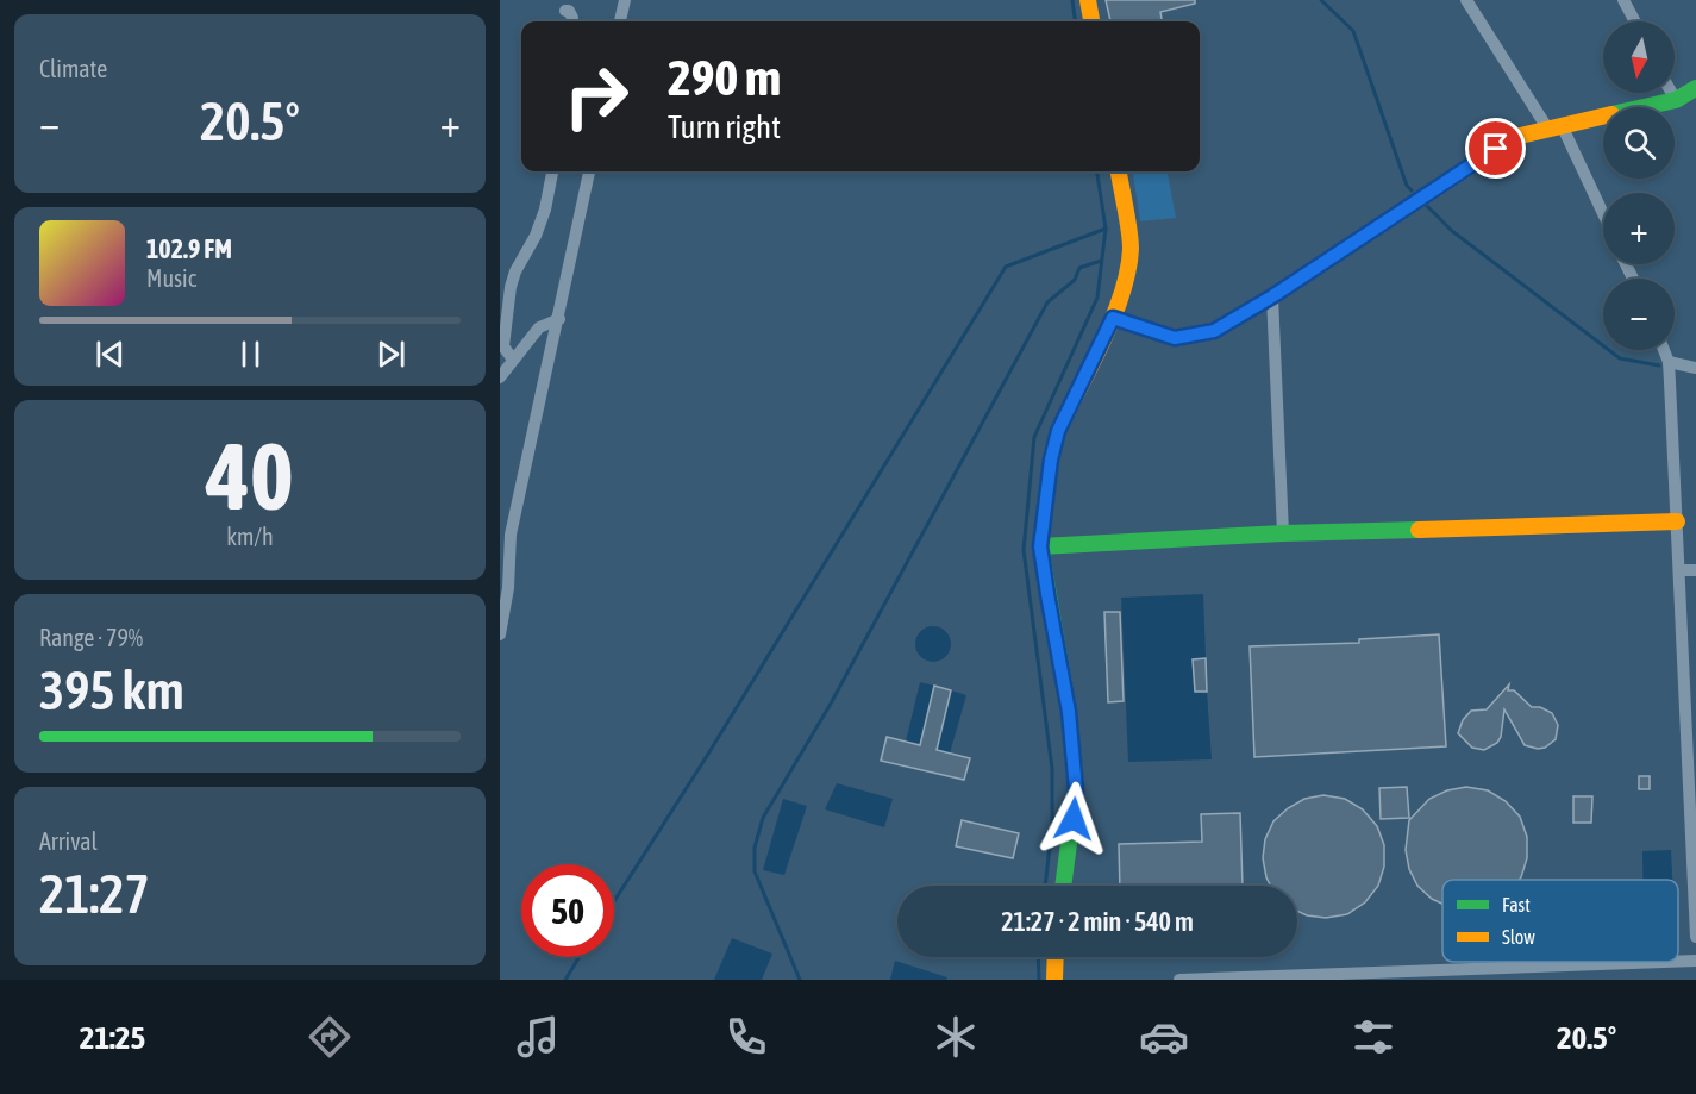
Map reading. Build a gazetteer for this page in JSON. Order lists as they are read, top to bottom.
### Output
{
  "legend": ["Fast", "Slow"],
  "north": "bottom",
  "page": {
    "tile": [
      "Climate",
      ["40", "km/h"],
      ["Range · 79%", "395 km"],
      ["Arrival", "21:27"]
    ],
    "map_buttons": ["+", "−"],
    "turn": ["290 m", "Turn right"],
    "heat": ["−", "20.5°", "+"],
    "song": ["102.9 FM", "Music"],
    "limit": "50",
    "trip": "21:27 · 2 min · 540 m",
    "tabs": ["21:25", "20.5°"]
  }
}
